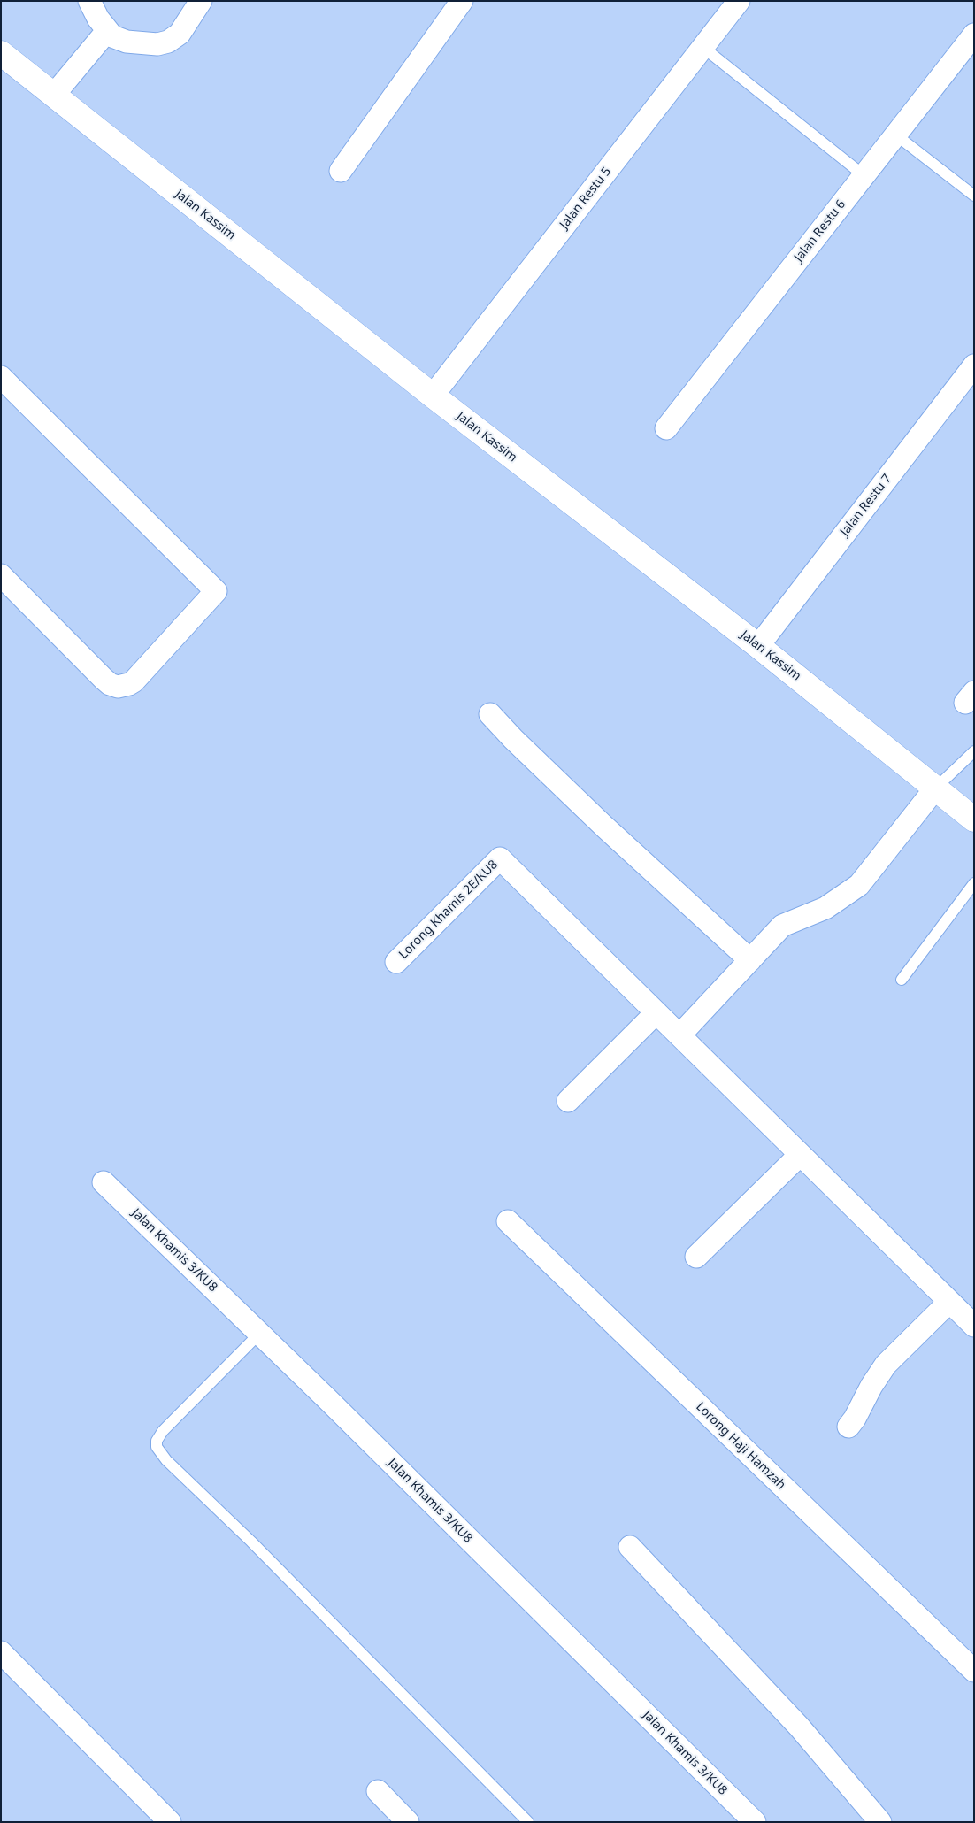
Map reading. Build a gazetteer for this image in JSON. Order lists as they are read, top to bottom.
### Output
{
  "streets": {
    "street": [
      "Jalan Restu 5",
      "Jalan Kassim",
      "Jalan Restu 6",
      "Jalan Restu 7",
      "Lorong Khamis 2E/KU8",
      "Jalan Khamis 3/KU8",
      "Lorong Haji Hamzah"
    ]
  },
  "crossings": [
    ["Jalan Restu 5", "Jalan Kassim"],
    ["Jalan Kassim", "Jalan Restu 7"]
  ]
}
